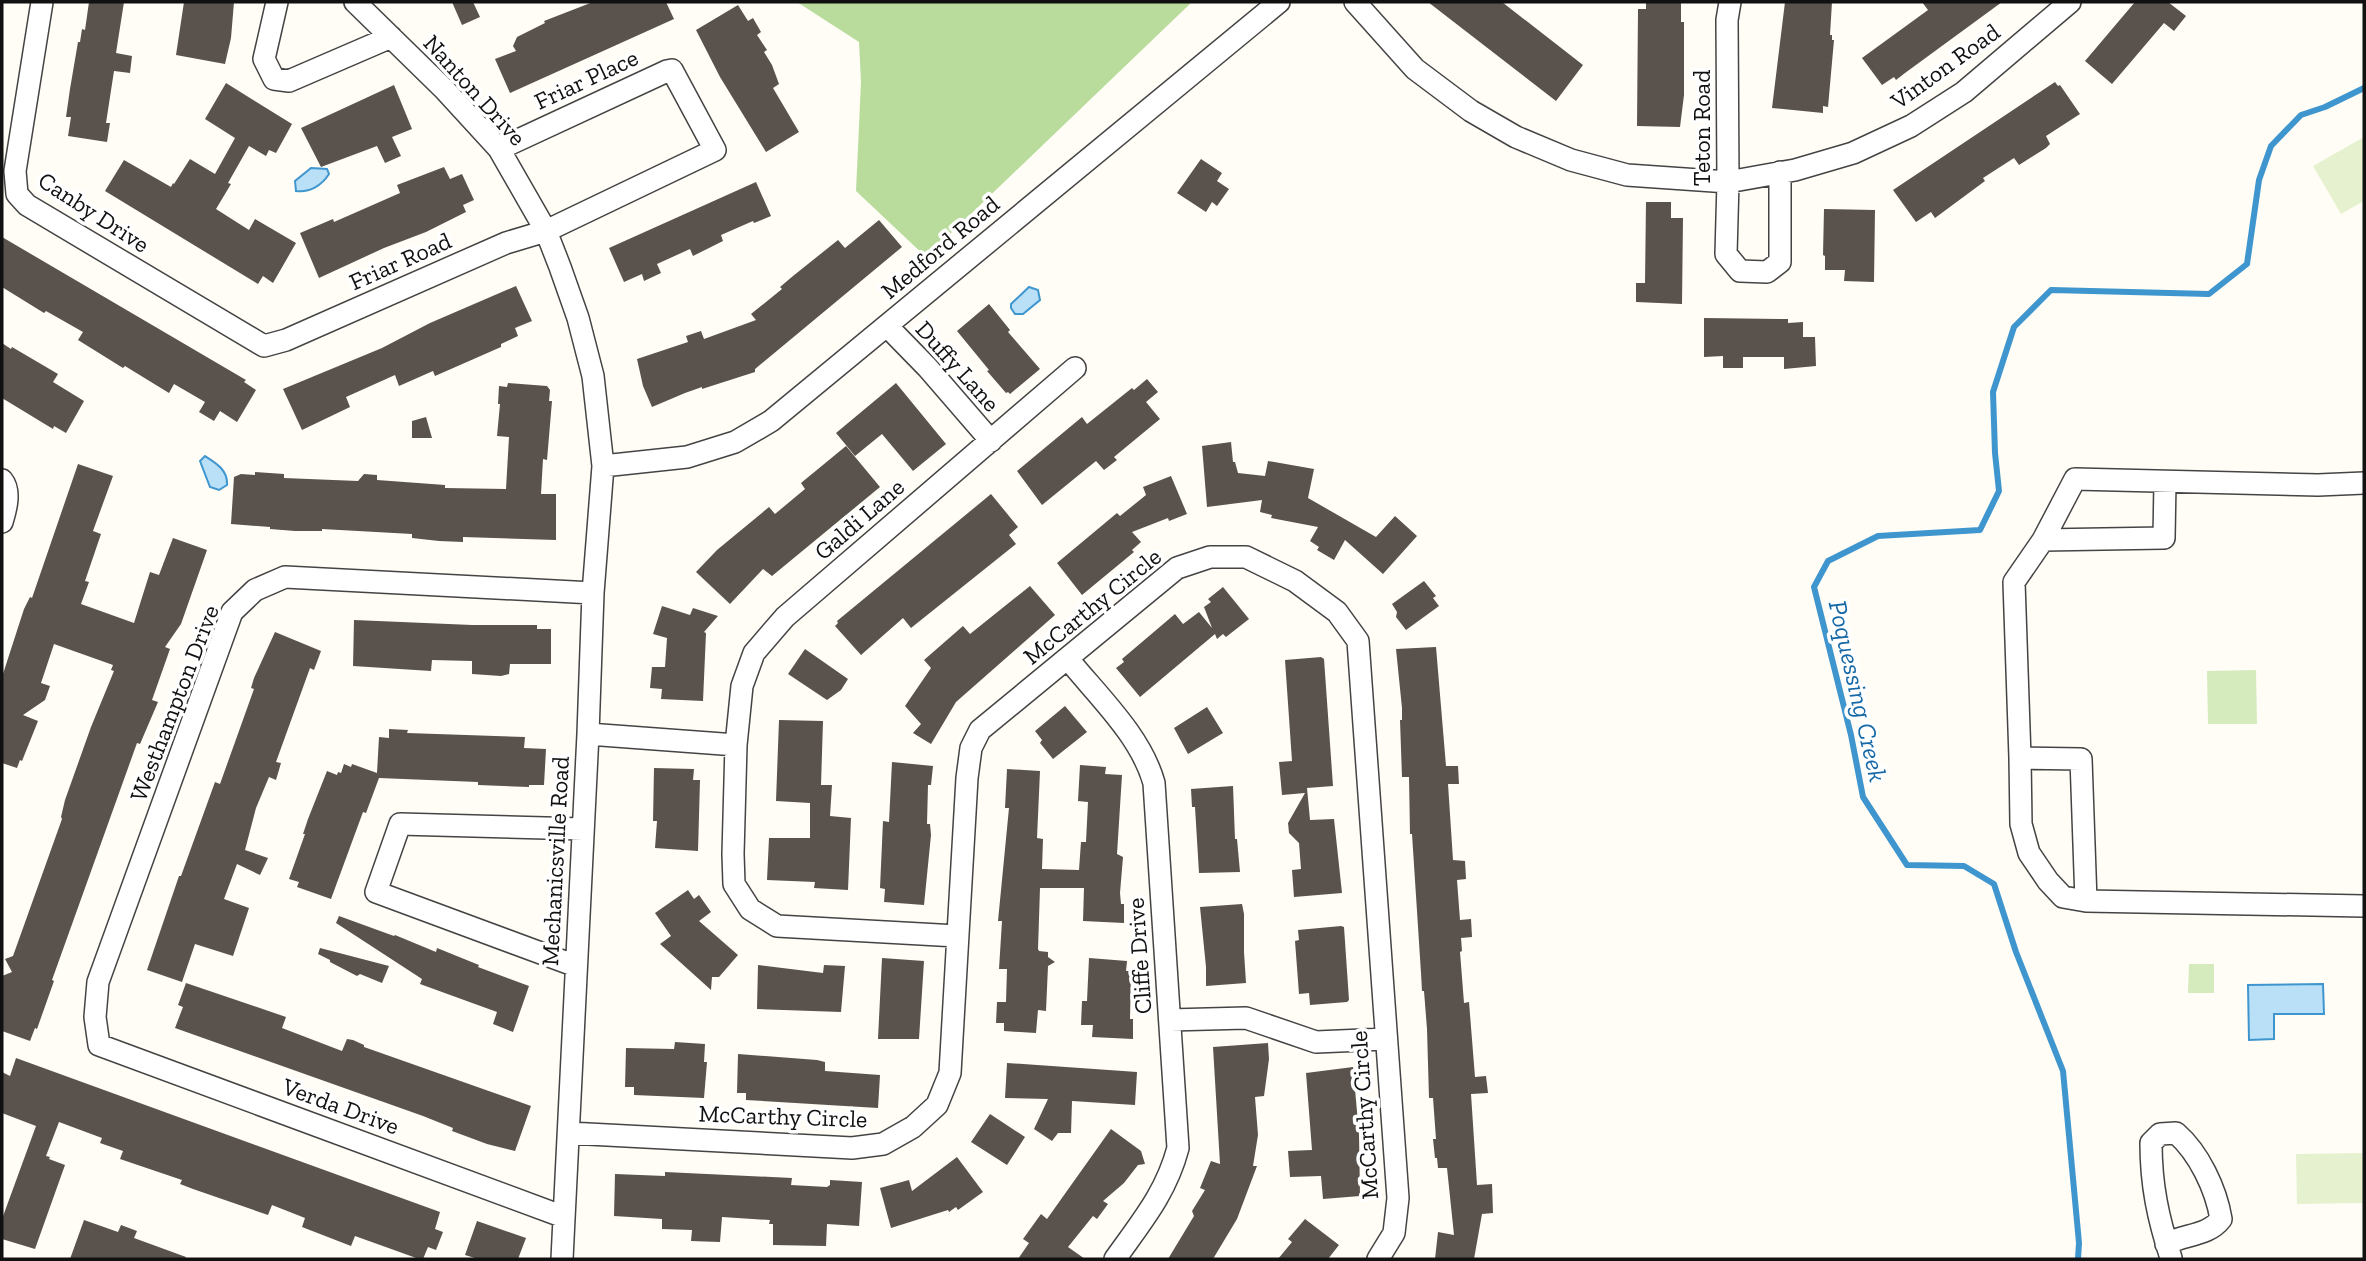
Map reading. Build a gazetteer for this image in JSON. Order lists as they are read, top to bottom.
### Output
{
  "streets": {
    "street": [
      "Vinton Road",
      "Friar Place",
      "Nanton Drive",
      "Teton Road",
      "Canby Drive",
      "Medford Road",
      "Friar Road",
      "Duffy Lane",
      "Galdi Lane",
      "McCarthy Circle",
      "Westhampton Drive",
      "Mechanicsville Road",
      "Cliffe Drive",
      "Verda Drive"
    ]
  },
  "crossings": [
    ["Vinton Road", "Teton Road"],
    ["Friar Place", "Nanton Drive"],
    ["Friar Place", "Friar Road"],
    ["Nanton Drive", "Medford Road"],
    ["Nanton Drive", "Friar Road"],
    ["Nanton Drive", "Mechanicsville Road"],
    ["Canby Drive", "Friar Road"],
    ["Medford Road", "Duffy Lane"],
    ["Medford Road", "Mechanicsville Road"],
    ["Duffy Lane", "Galdi Lane"],
    ["Galdi Lane", "McCarthy Circle"],
    ["McCarthy Circle", "Mechanicsville Road"],
    ["McCarthy Circle", "Cliffe Drive"],
    ["Westhampton Drive", "Mechanicsville Road"],
    ["Westhampton Drive", "Verda Drive"],
    ["Mechanicsville Road", "Verda Drive"]
  ],
  "water": ["Poquessing Creek"]
}
